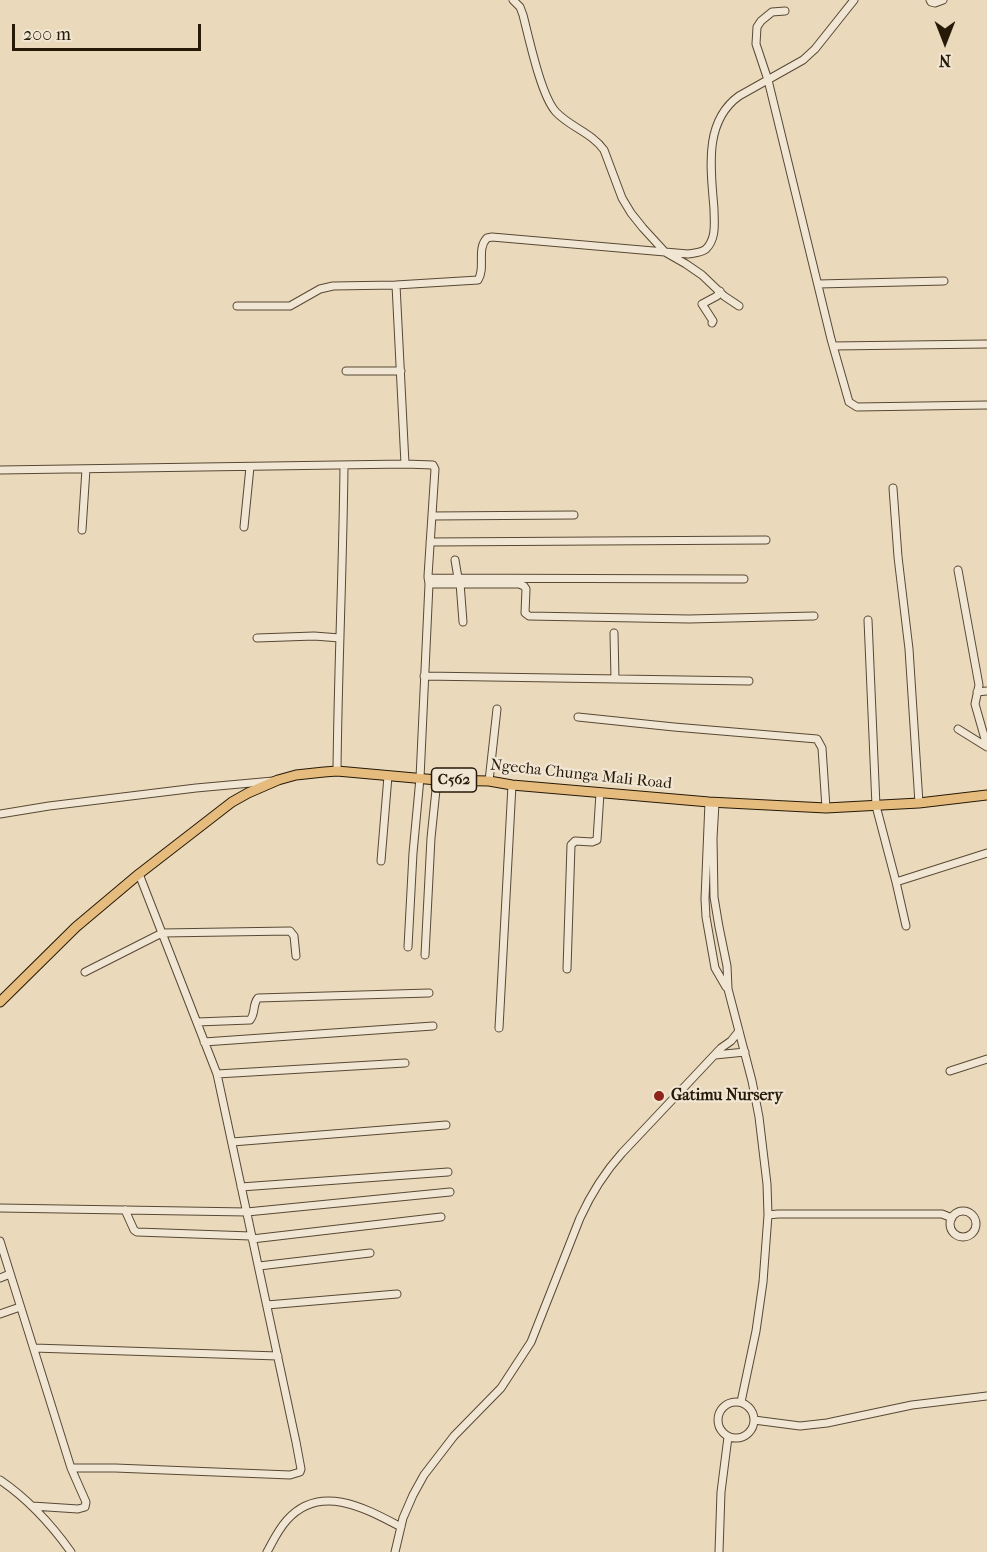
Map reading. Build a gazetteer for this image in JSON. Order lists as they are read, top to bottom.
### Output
{
  "streets": {
    "main road": ["Ngecha Chunga Mali Road", "C562"]
  },
  "places": ["Gatimu Nursery"],
  "scale_bar": "200 m",
  "north": "bottom"
}
